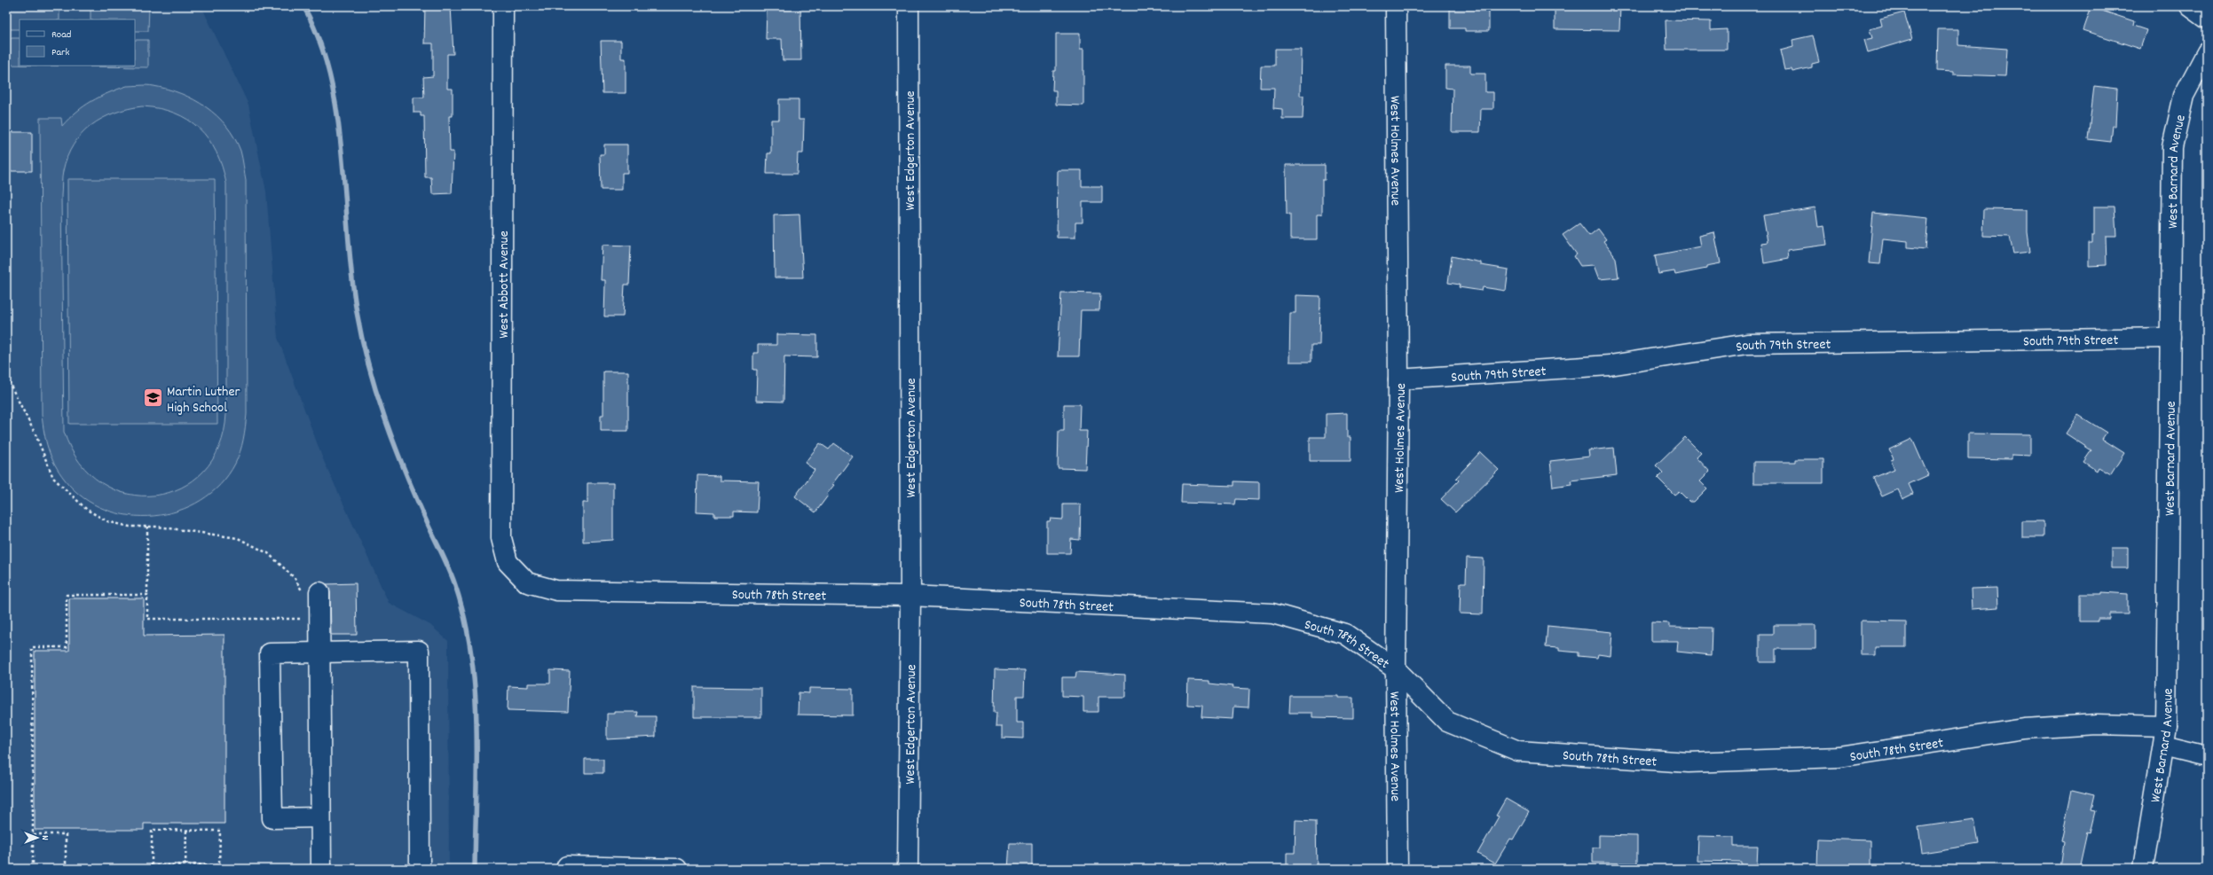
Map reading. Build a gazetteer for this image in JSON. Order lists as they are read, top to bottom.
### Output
{
  "streets": {
    "street": [
      "West Edgerton Avenue",
      "West Holmes Avenue",
      "West Barnard Avenue",
      "West Abbott Avenue",
      "South 79th Street",
      "South 78th Street"
    ]
  },
  "crossings": [
    ["West Edgerton Avenue", "South 78th Street"],
    ["West Holmes Avenue", "South 79th Street"],
    ["West Holmes Avenue", "South 78th Street"],
    ["West Barnard Avenue", "South 79th Street"],
    ["West Barnard Avenue", "South 78th Street"],
    ["West Abbott Avenue", "South 78th Street"]
  ],
  "places": {
    "school or university": ["Martin Luther High School"]
  },
  "legend": ["Road", "Park"],
  "north": "right"
}
